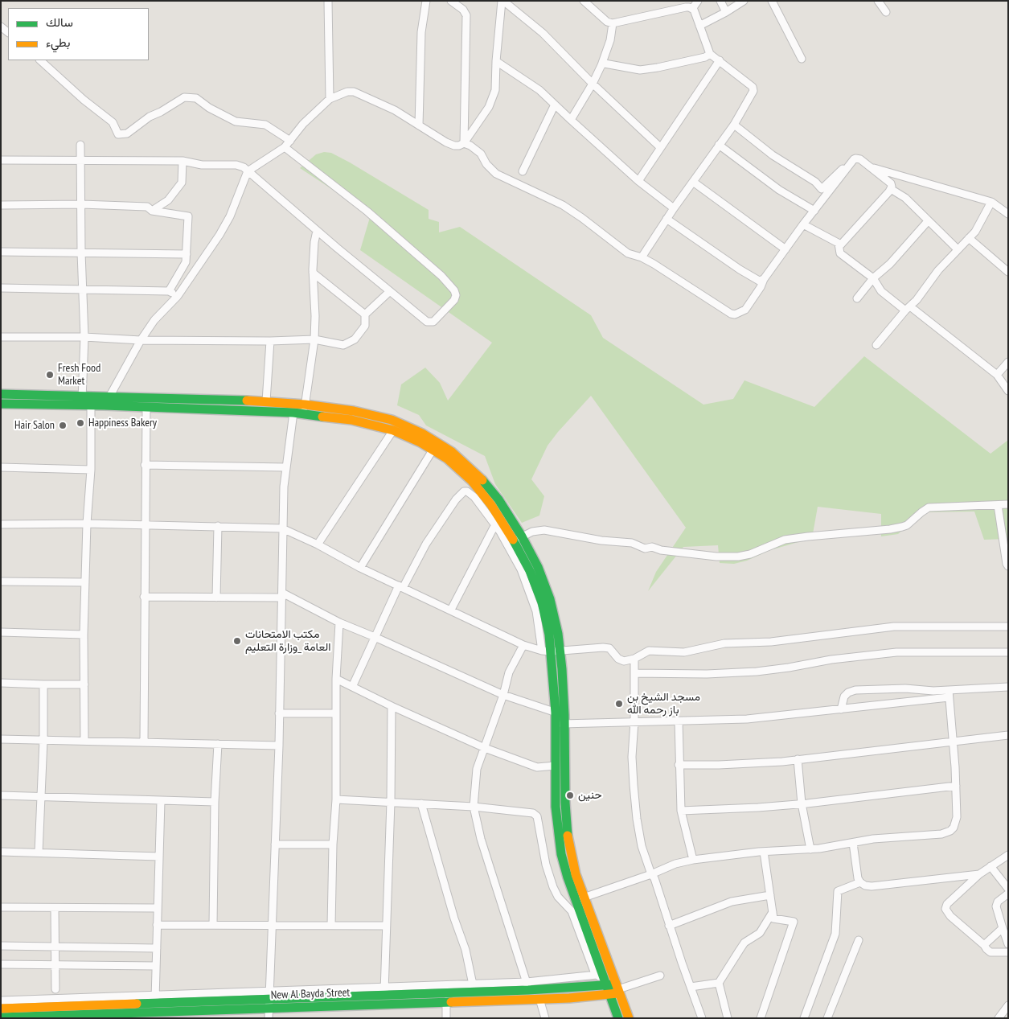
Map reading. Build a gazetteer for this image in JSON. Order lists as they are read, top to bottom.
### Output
{
  "streets": {
    "main road": ["New Al Bayda Street"]
  },
  "places": [
    "Fresh Food Market",
    "Happiness Bakery",
    "Hair Salon",
    "مكتب الامتحانات العامة _وزارة التعليم",
    "مسجد الشيخ بن باز رحمه الله",
    "حنين"
  ],
  "legend": ["سالك", "بطيء"]
}
